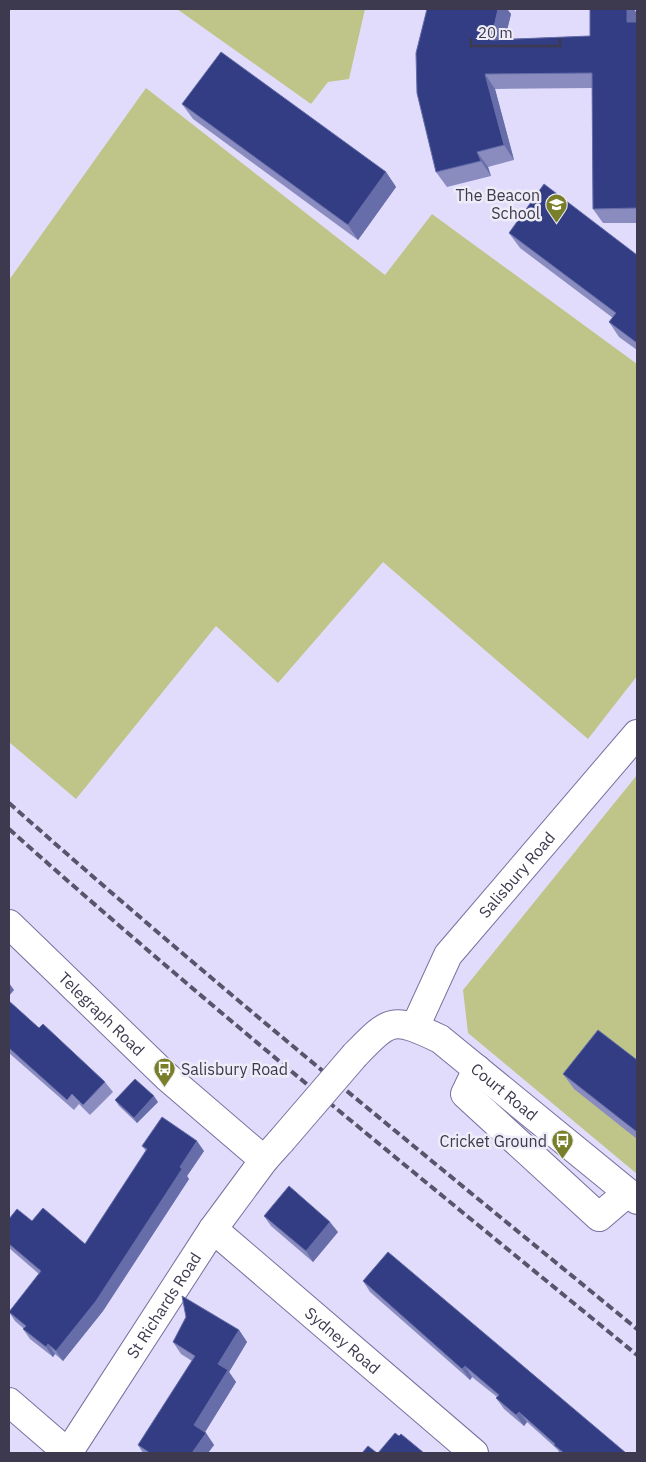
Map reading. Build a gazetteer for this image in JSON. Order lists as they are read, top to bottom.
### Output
{
  "streets": {
    "street": [
      "Salisbury Road",
      "Telegraph Road",
      "Court Road",
      "St Richards Road",
      "Sydney Road"
    ]
  },
  "crossings": [
    ["Salisbury Road", "Court Road"],
    ["Salisbury Road", "St Richards Road"],
    ["Telegraph Road", "St Richards Road"],
    ["Court Road", "St Richards Road"],
    ["St Richards Road", "Sydney Road"]
  ],
  "places": {
    "school or university": ["The Beacon School"],
    "bus stop": ["Salisbury Road", "Cricket Ground"]
  },
  "scale_bar": "20 m"
}
